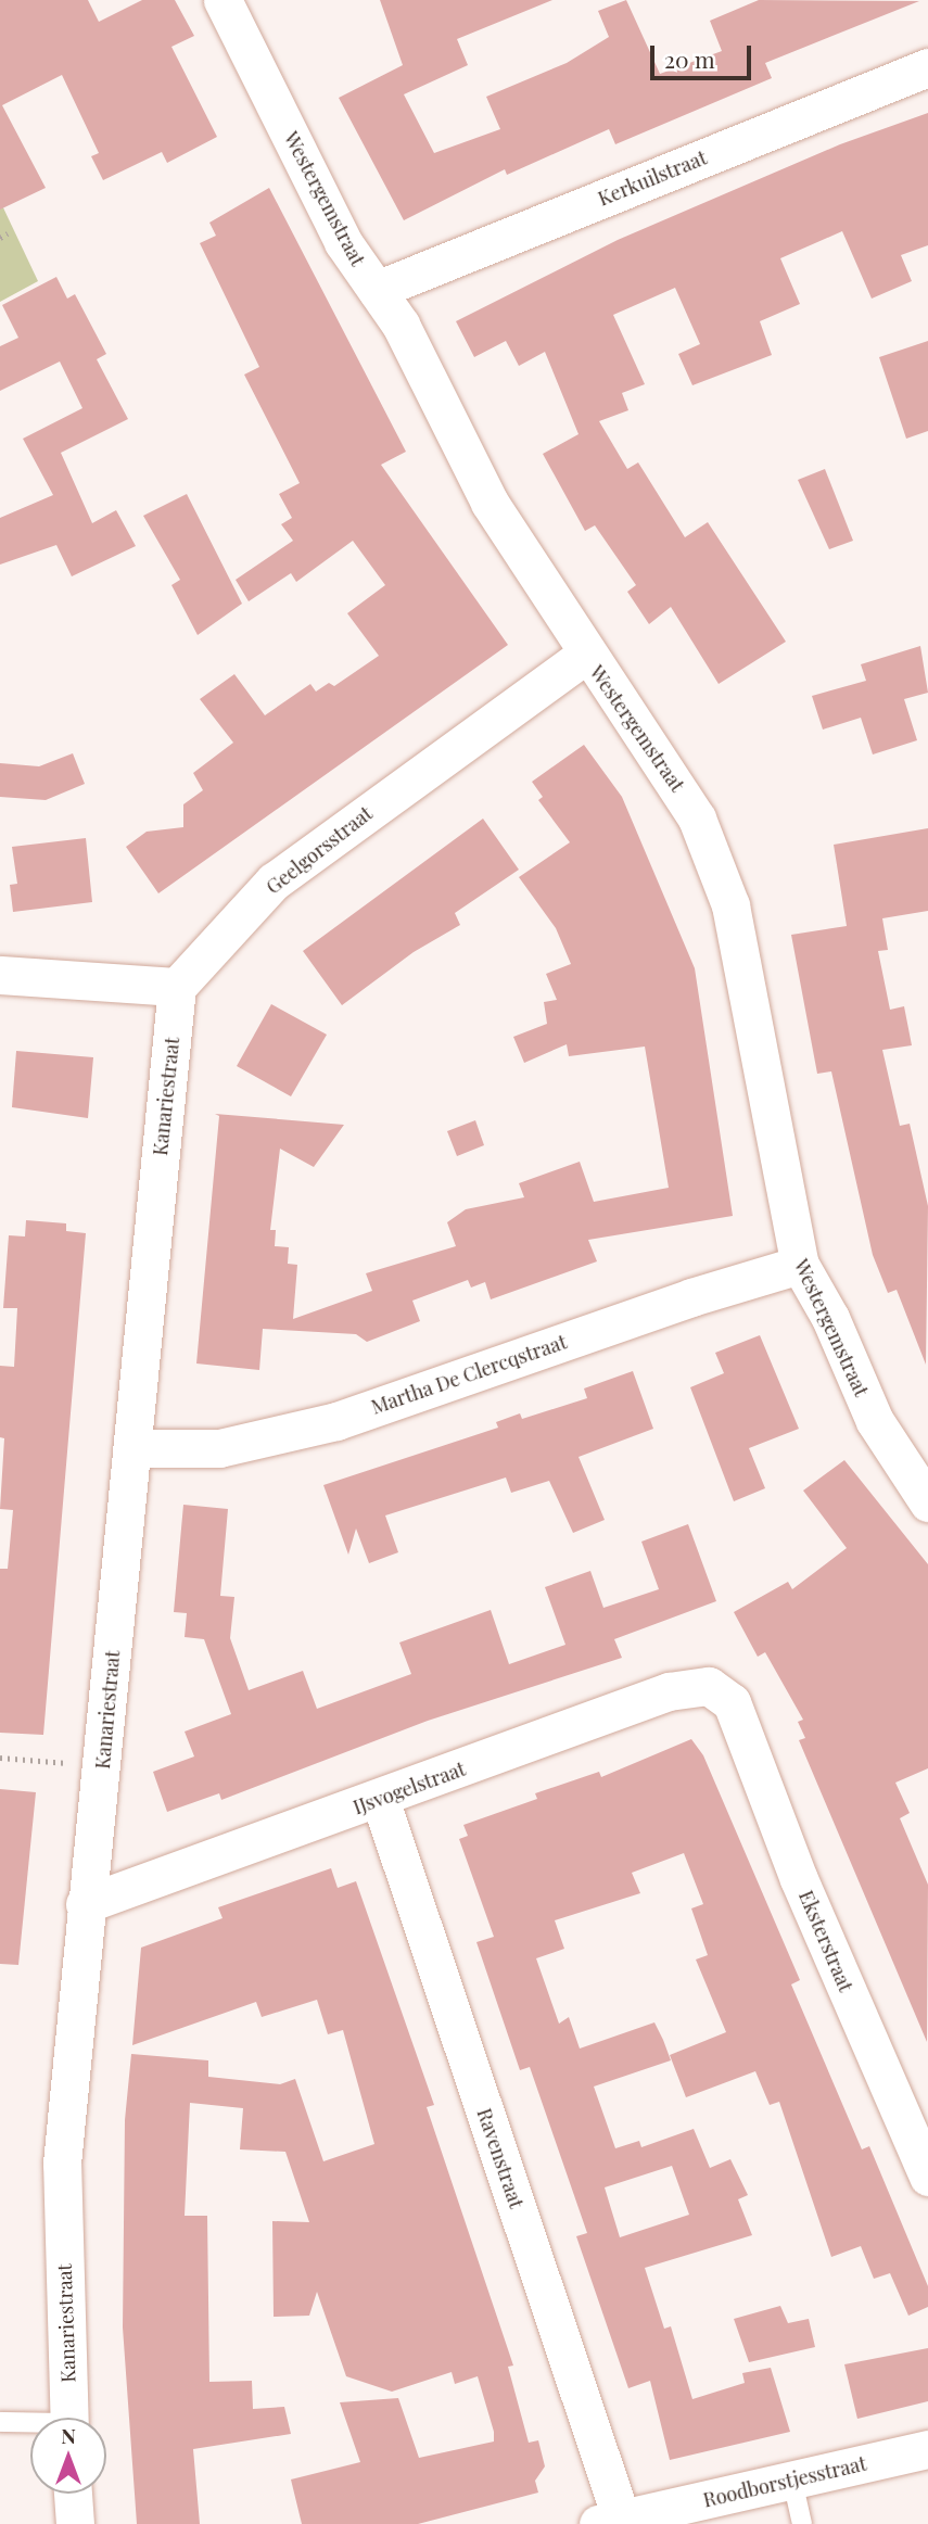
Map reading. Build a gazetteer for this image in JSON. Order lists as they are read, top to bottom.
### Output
{
  "streets": {
    "street": [
      "Kerkuilstraat",
      "Westergemstraat",
      "Geelgorsstraat",
      "Kanariestraat",
      "Martha De Clercqstraat",
      "IJsvogelstraat",
      "Eksterstraat",
      "Ravenstraat",
      "Roodborstjesstraat"
    ]
  },
  "crossings": [
    ["Kerkuilstraat", "Westergemstraat"],
    ["Westergemstraat", "Geelgorsstraat"],
    ["Westergemstraat", "Martha De Clercqstraat"],
    ["Geelgorsstraat", "Kanariestraat"],
    ["Kanariestraat", "Martha De Clercqstraat"],
    ["Kanariestraat", "IJsvogelstraat"],
    ["IJsvogelstraat", "Eksterstraat"],
    ["IJsvogelstraat", "Ravenstraat"],
    ["Ravenstraat", "Roodborstjesstraat"]
  ],
  "scale_bar": "20 m",
  "north": "top"
}
